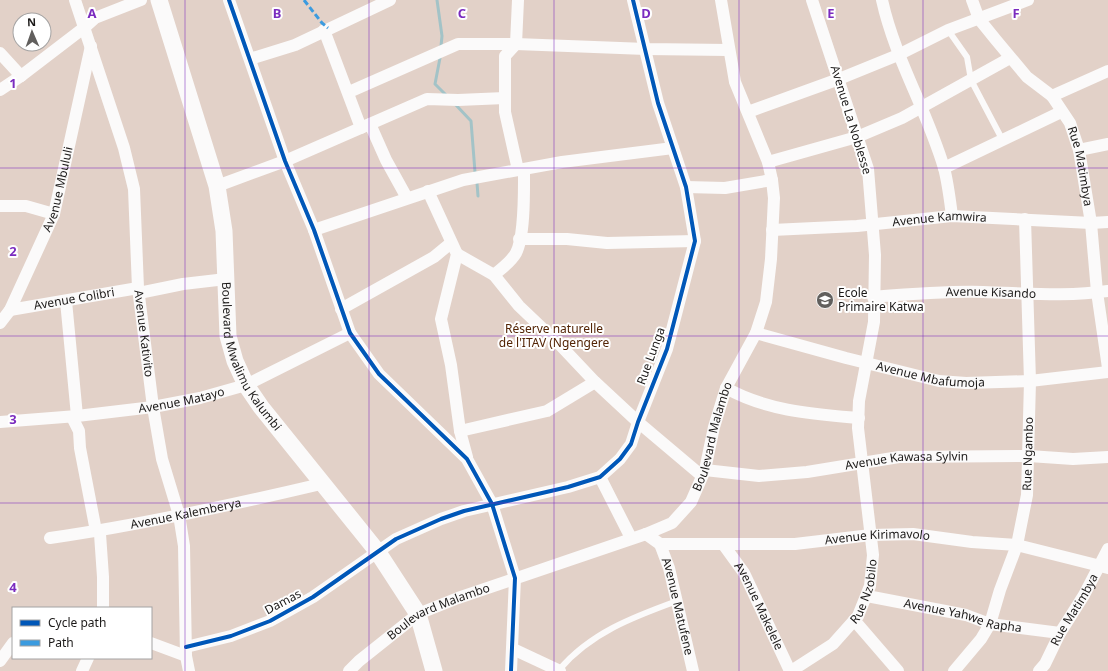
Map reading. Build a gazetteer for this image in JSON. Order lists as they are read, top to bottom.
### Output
{
  "streets": {
    "street": [
      "Avenue La Noblesse",
      "Rue Matimbya",
      "Avenue Mbululi",
      "Avenue Kamwira",
      "Avenue Kisando",
      "Avenue Colibri",
      "Avenue Kativito",
      "Boulevard Mwalimu Kalumbi",
      "Rue Lunga",
      "Avenue Mbafumoja",
      "Avenue Matayo",
      "Boulevard Malambo",
      "Rue Ngambo",
      "Avenue Kawasa Sylvin",
      "Avenue Kalemberya",
      "Avenue Kirimavolo",
      "Rue Nzobilo",
      "Damas",
      "Avenue Matufene",
      "Avenue Makelele",
      "Avenue Yahwe Rapha"
    ]
  },
  "crossings": [
    ["Avenue La Noblesse", "Avenue Kamwira"],
    ["Avenue La Noblesse", "Avenue Kisando"],
    ["Avenue La Noblesse", "Avenue Mbafumoja"],
    ["Avenue La Noblesse", "Rue Nzobilo"],
    ["Rue Matimbya", "Avenue Kamwira"],
    ["Rue Matimbya", "Avenue Kisando"],
    ["Rue Matimbya", "Avenue Kirimavolo"],
    ["Rue Matimbya", "Avenue Yahwe Rapha"],
    ["Avenue Mbululi", "Avenue Colibri"],
    ["Avenue Mbululi", "Avenue Kativito"],
    ["Avenue Kamwira", "Boulevard Malambo"],
    ["Avenue Kamwira", "Rue Ngambo"],
    ["Avenue Kisando", "Rue Ngambo"],
    ["Avenue Colibri", "Avenue Kativito"],
    ["Avenue Colibri", "Boulevard Mwalimu Kalumbi"],
    ["Avenue Kativito", "Avenue Matayo"],
    ["Avenue Kativito", "Avenue Kalemberya"],
    ["Avenue Kativito", "Damas"],
    ["Boulevard Mwalimu Kalumbi", "Rue Lunga"],
    ["Boulevard Mwalimu Kalumbi", "Avenue Matayo"],
    ["Boulevard Mwalimu Kalumbi", "Boulevard Malambo"],
    ["Boulevard Mwalimu Kalumbi", "Avenue Kalemberya"],
    ["Boulevard Mwalimu Kalumbi", "Damas"],
    ["Rue Lunga", "Damas"],
    ["Avenue Mbafumoja", "Boulevard Malambo"],
    ["Avenue Mbafumoja", "Rue Ngambo"],
    ["Avenue Mbafumoja", "Rue Nzobilo"],
    ["Boulevard Malambo", "Avenue Kawasa Sylvin"],
    ["Rue Ngambo", "Avenue Kawasa Sylvin"],
    ["Rue Ngambo", "Avenue Kirimavolo"],
    ["Rue Ngambo", "Avenue Yahwe Rapha"],
    ["Avenue Kawasa Sylvin", "Rue Nzobilo"],
    ["Avenue Kirimavolo", "Rue Nzobilo"],
    ["Avenue Kirimavolo", "Avenue Matufene"],
    ["Avenue Kirimavolo", "Avenue Makelele"],
    ["Rue Nzobilo", "Avenue Makelele"],
    ["Rue Nzobilo", "Avenue Yahwe Rapha"]
  ],
  "parks": ["Réserve naturelle de l'ITAV (Ngengere"],
  "places": {
    "school or university": ["Ecole Primaire Katwa"]
  },
  "legend": ["Cycle path", "Path"],
  "north": "top",
  "grid": {
    "columns": [
      "A",
      "B",
      "C",
      "D",
      "E",
      "F"
    ],
    "rows": [
      "1",
      "2",
      "3",
      "4"
    ]
  }
}
